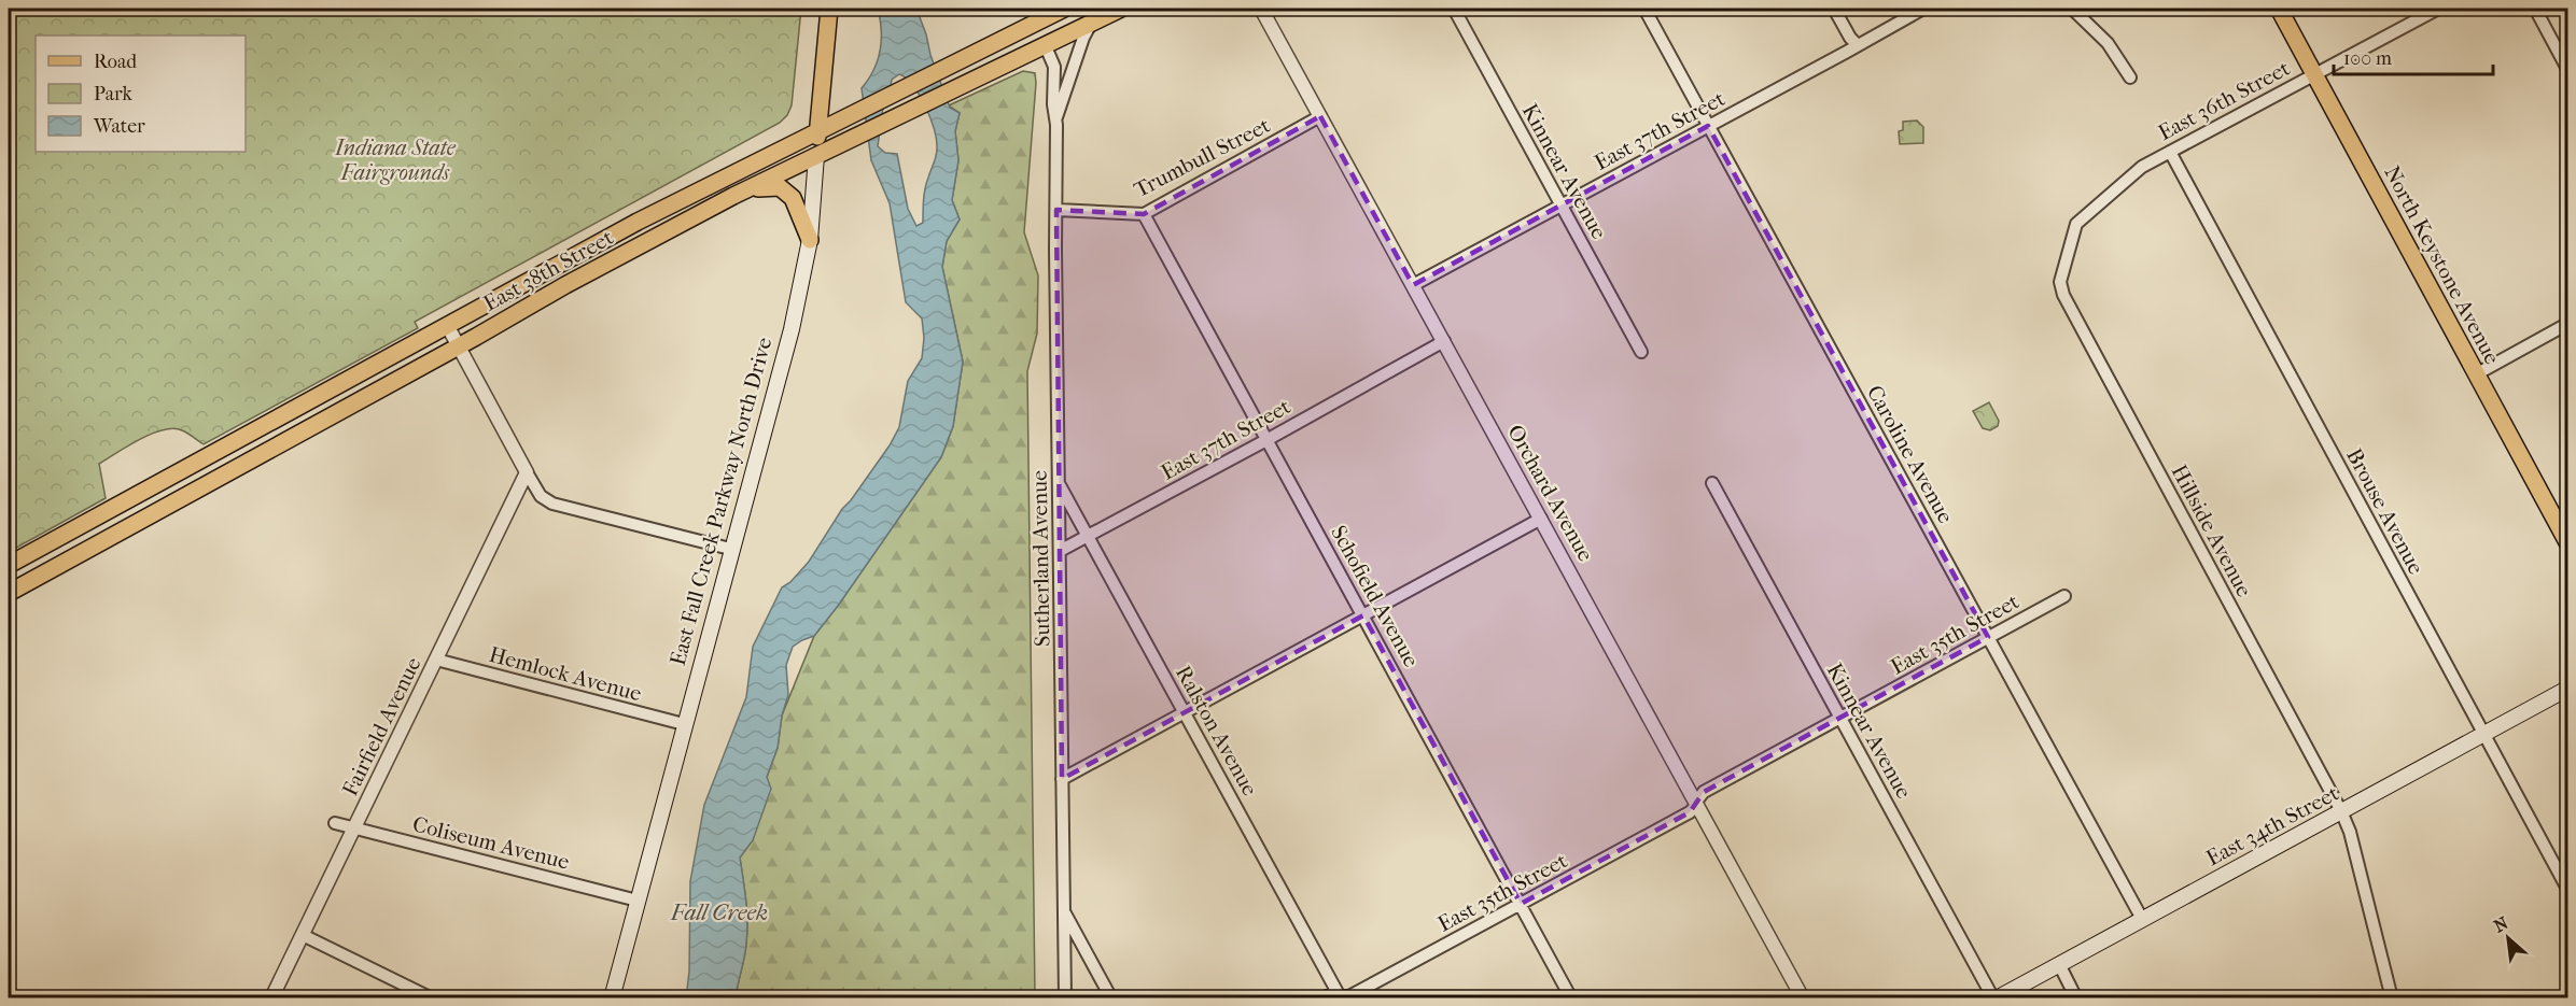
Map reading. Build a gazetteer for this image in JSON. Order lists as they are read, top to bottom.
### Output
{
  "streets": {
    "main road": [
      "North Keystone Avenue",
      "East 38th Street",
      "East Fall Creek Parkway North Drive",
      "East 34th Street"
    ],
    "street": [
      "East 36th Street",
      "East 37th Street",
      "Trumbull Street",
      "Kinnear Avenue",
      "Caroline Avenue",
      "Orchard Avenue",
      "Brouse Avenue",
      "Hillside Avenue",
      "Sutherland Avenue",
      "Schofield Avenue",
      "East 35th Street",
      "Hemlock Avenue",
      "Fairfield Avenue",
      "Ralston Avenue",
      "Coliseum Avenue"
    ]
  },
  "crossings": [
    ["East 36th Street", "North Keystone Avenue"],
    ["East 36th Street", "Brouse Avenue"],
    ["East 36th Street", "Hillside Avenue"],
    ["East 37th Street", "Kinnear Avenue"],
    ["East 37th Street", "Caroline Avenue"],
    ["East 37th Street", "Orchard Avenue"],
    ["East 37th Street", "Sutherland Avenue"],
    ["East 37th Street", "Schofield Avenue"],
    ["East 37th Street", "Ralston Avenue"],
    ["Trumbull Street", "Orchard Avenue"],
    ["Trumbull Street", "Sutherland Avenue"],
    ["Trumbull Street", "Schofield Avenue"],
    ["Kinnear Avenue", "East 35th Street"],
    ["Kinnear Avenue", "East 34th Street"],
    ["East 38th Street", "East Fall Creek Parkway North Drive"],
    ["East 38th Street", "Sutherland Avenue"],
    ["Caroline Avenue", "East 35th Street"],
    ["Caroline Avenue", "East 34th Street"],
    ["Orchard Avenue", "East 35th Street"],
    ["East Fall Creek Parkway North Drive", "Hemlock Avenue"],
    ["East Fall Creek Parkway North Drive", "Coliseum Avenue"],
    ["Brouse Avenue", "East 34th Street"],
    ["Hillside Avenue", "East 34th Street"],
    ["Sutherland Avenue", "Ralston Avenue"],
    ["Schofield Avenue", "East 35th Street"],
    ["East 35th Street", "Ralston Avenue"],
    ["Hemlock Avenue", "Fairfield Avenue"],
    ["Fairfield Avenue", "Coliseum Avenue"]
  ],
  "water": ["Fall Creek"],
  "parks": ["Indiana State Fairgrounds"],
  "legend": ["Road", "Park", "Water"],
  "scale_bar": "100 m",
  "north": "top left"
}
